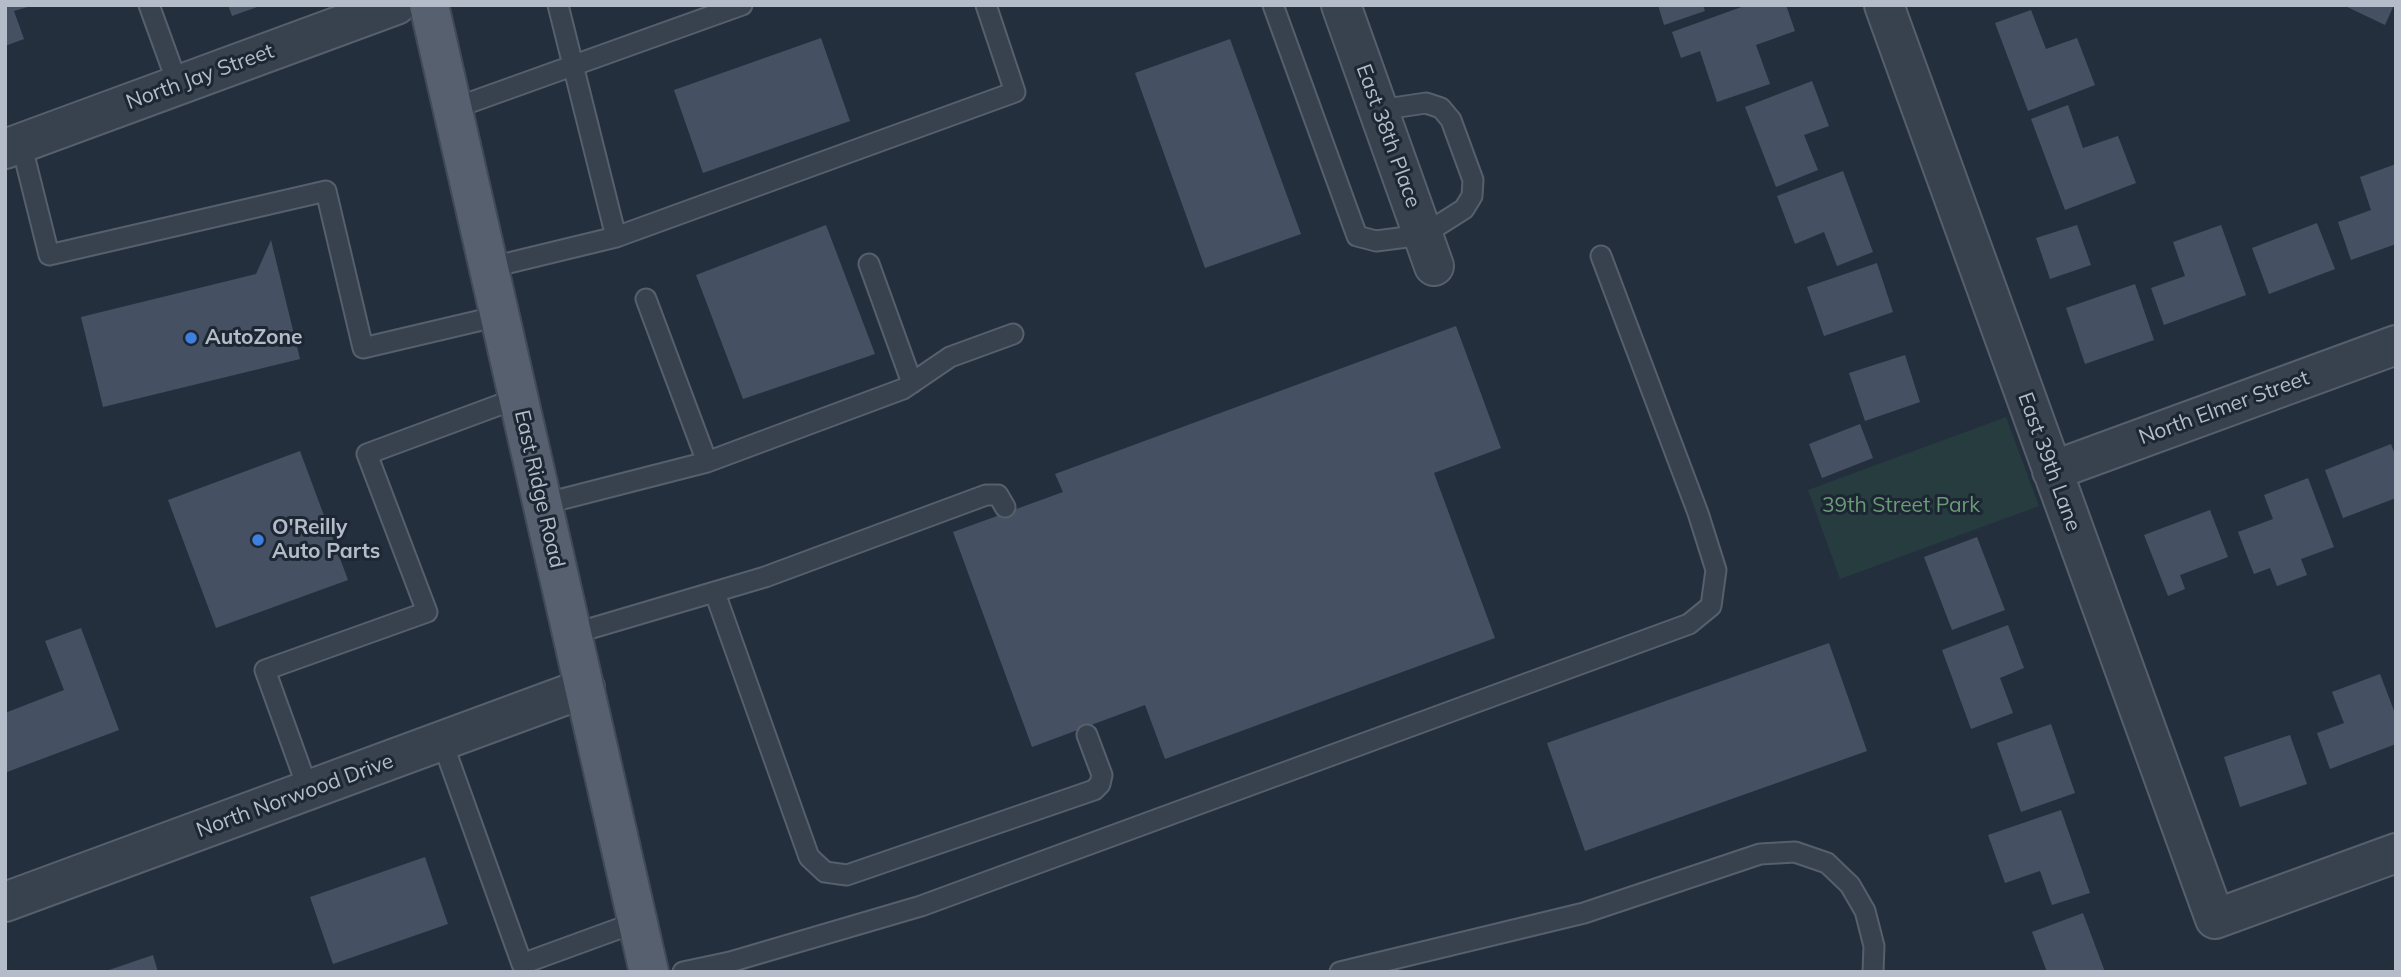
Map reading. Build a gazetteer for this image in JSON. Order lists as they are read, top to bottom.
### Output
{
  "streets": {
    "main road": ["East Ridge Road"],
    "street": [
      "North Jay Street",
      "East 38th Place",
      "North Elmer Street",
      "East 39th Lane",
      "North Norwood Drive"
    ]
  },
  "crossings": [
    ["North Elmer Street", "East 39th Lane"],
    ["East Ridge Road", "North Norwood Drive"]
  ],
  "parks": ["39th Street Park"],
  "places": ["AutoZone", "O'Reilly Auto Parts"]
}
